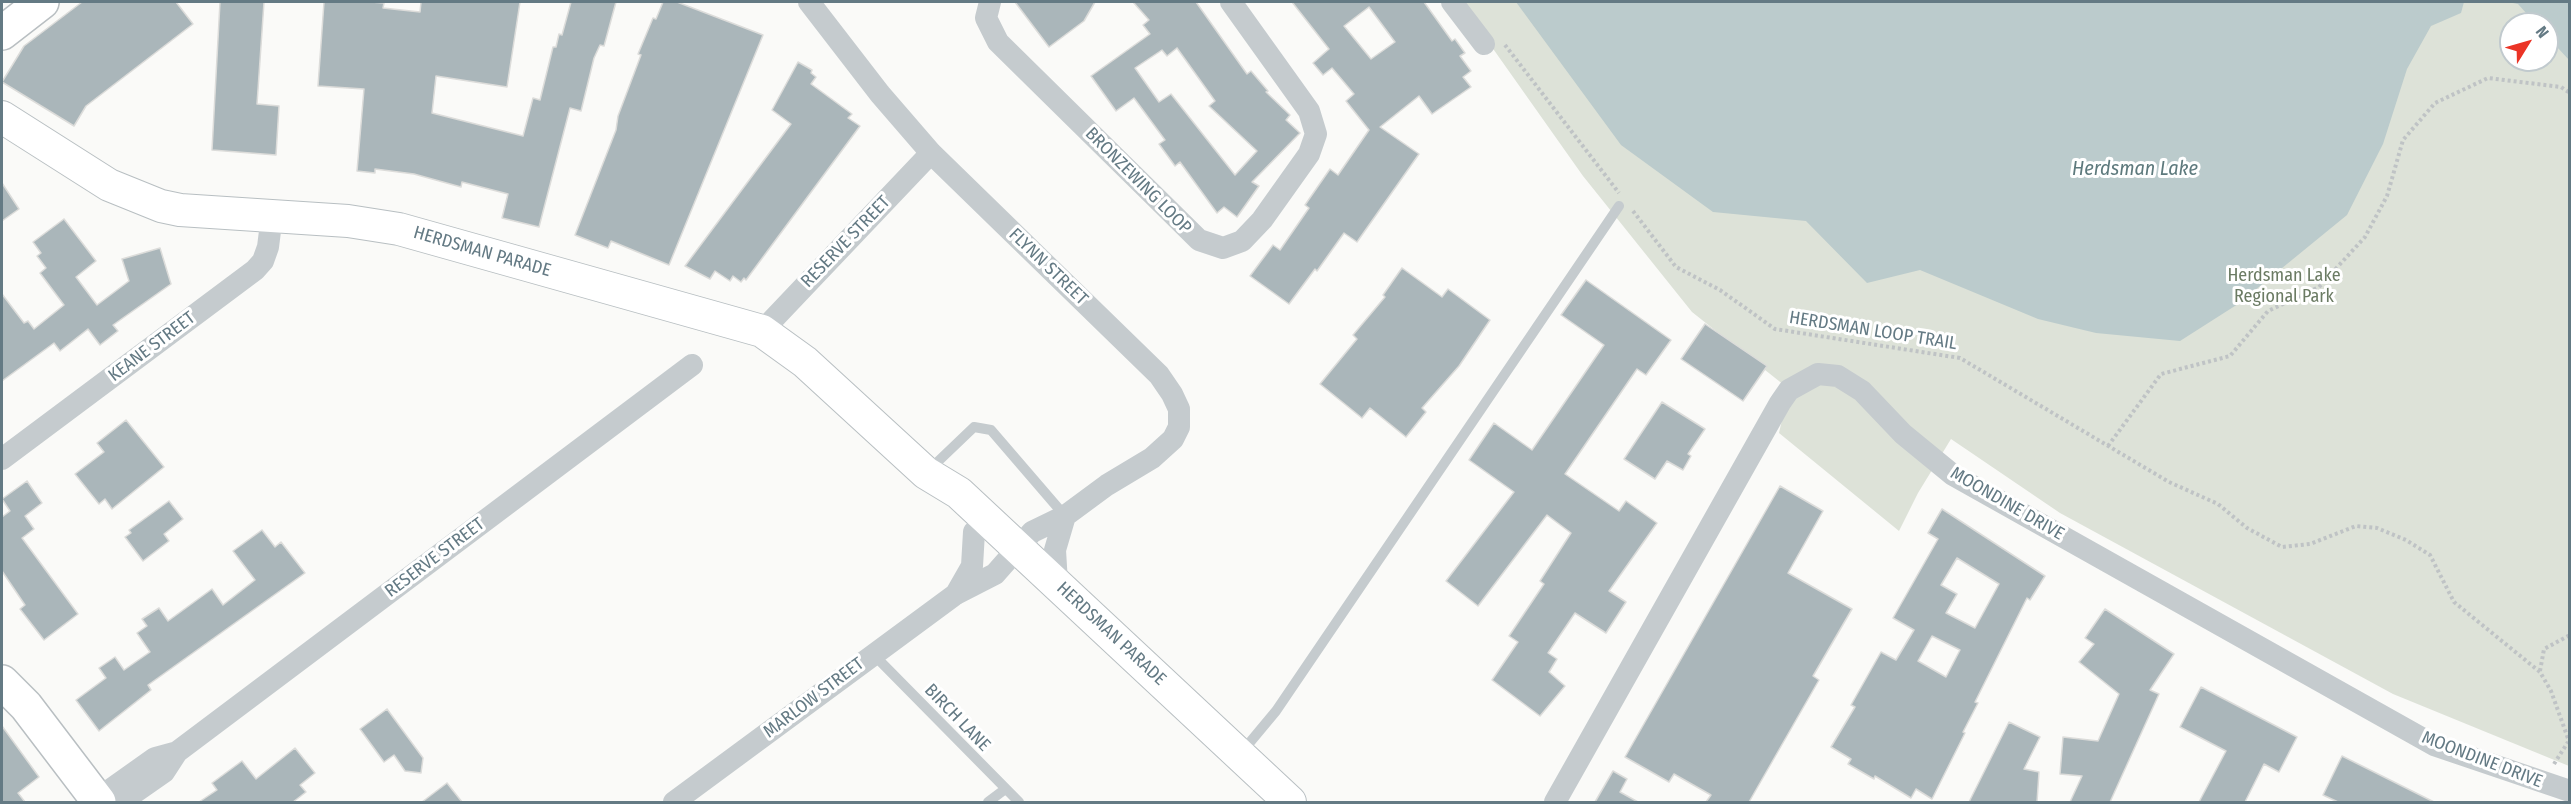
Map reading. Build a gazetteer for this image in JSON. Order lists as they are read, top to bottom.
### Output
{
  "streets": {
    "main road": ["HERDSMAN PARADE"],
    "street": [
      "BRONZEWING LOOP",
      "RESERVE STREET",
      "FLYNN STREET",
      "KEANE STREET",
      "MOONDINE DRIVE",
      "MARLOW STREET"
    ],
    "lane": ["BIRCH LANE"],
    "path": ["HERDSMAN LOOP TRAIL"]
  },
  "crossings": [
    ["RESERVE STREET", "HERDSMAN PARADE"],
    ["RESERVE STREET", "FLYNN STREET"],
    ["HERDSMAN PARADE", "FLYNN STREET"],
    ["HERDSMAN PARADE", "KEANE STREET"],
    ["HERDSMAN PARADE", "MARLOW STREET"],
    ["FLYNN STREET", "MARLOW STREET"],
    ["MARLOW STREET", "BIRCH LANE"]
  ],
  "water": ["Herdsman Lake"],
  "parks": ["Herdsman Lake Regional Park"],
  "north": "top right"
}
